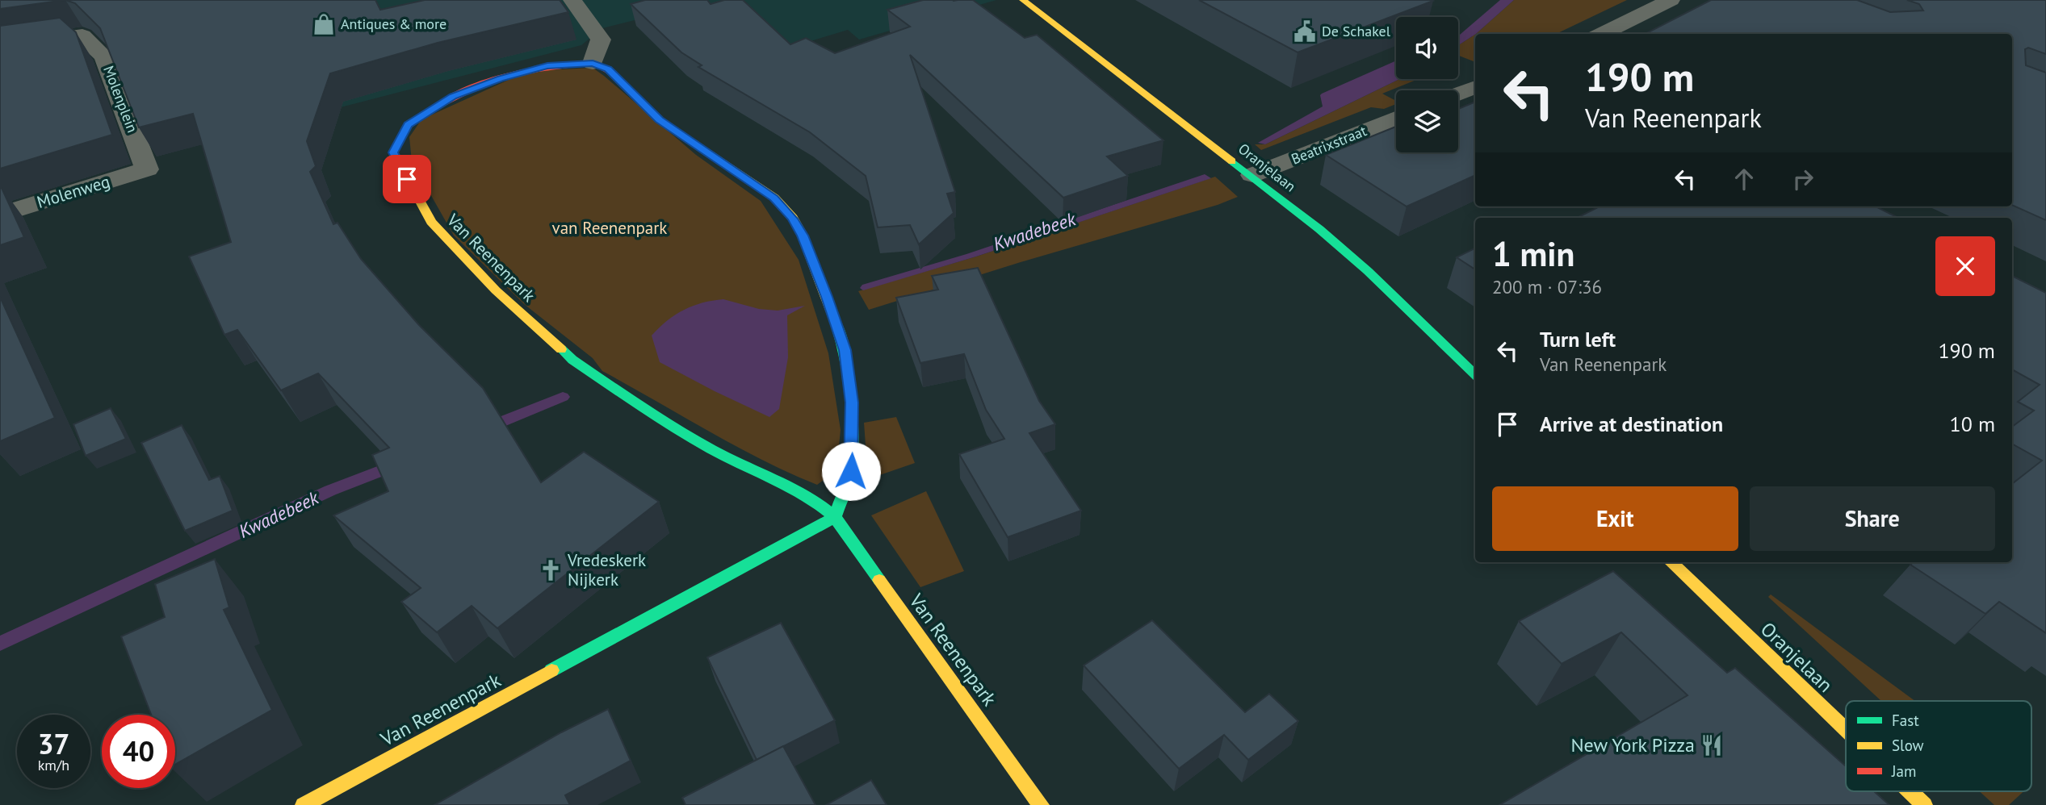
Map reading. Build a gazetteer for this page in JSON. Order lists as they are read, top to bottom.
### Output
{
  "streets": {
    "street": [
      "Molenplein",
      "Beatrixstraat",
      "Oranjelaan",
      "Molenweg",
      "Van Reenenpark"
    ]
  },
  "crossings": [
    ["Molenplein", "Molenweg"],
    ["Beatrixstraat", "Oranjelaan"]
  ],
  "water": ["Kwadebeek"],
  "parks": ["van Reenenpark"],
  "places": {
    "shop": ["Antiques & more"],
    "public building": ["De Schakel"],
    "church": ["Vredeskerk Nijkerk"],
    "restaurant": ["New York Pizza"]
  },
  "legend": ["Fast", "Slow", "Jam"],
  "page": {
    "turn": ["190 m", "Van Reenenpark"],
    "heading": ["1 min", "200 m · 07:36"],
    "list": [
      {
        "name": "Turn left",
        "note": "Van Reenenpark",
        "value": "190 m"
      },
      {
        "name": "Arrive at destination",
        "value": "10 m"
      }
    ],
    "buttons": ["Exit", "Share"],
    "speed": "37 km/h",
    "limit": "40"
  }
}
